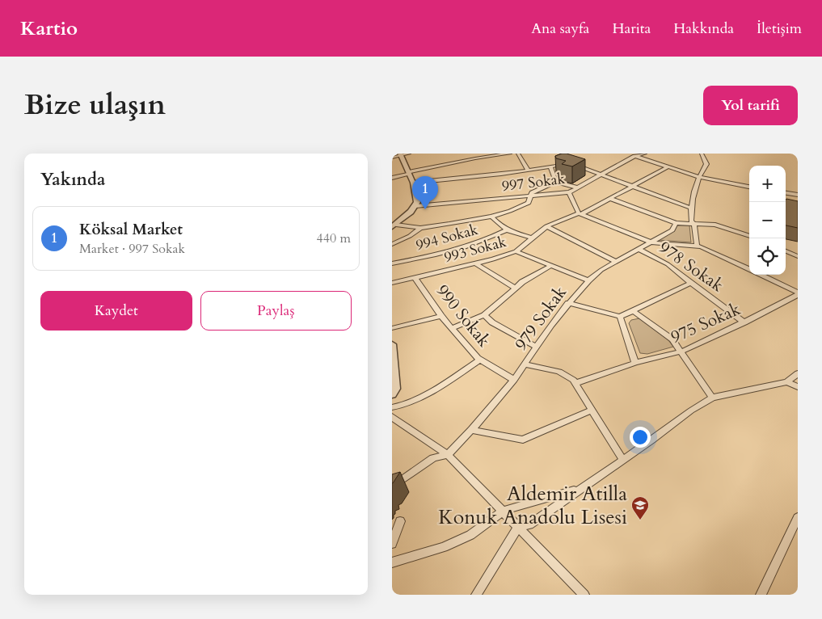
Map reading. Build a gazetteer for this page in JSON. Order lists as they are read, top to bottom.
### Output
{
  "streets": {
    "street": [
      "997 Sokak",
      "994 Sokak",
      "993 Sokak",
      "978 Sokak",
      "990 Sokak",
      "979 Sokak",
      "975 Sokak"
    ]
  },
  "crossings": [
    ["993 Sokak", "990 Sokak"],
    ["978 Sokak", "979 Sokak"],
    ["978 Sokak", "975 Sokak"],
    ["990 Sokak", "979 Sokak"]
  ],
  "places": {
    "school or university": ["Aldemir Atilla Konuk Anadolu Lisesi"]
  },
  "page": {
    "header": "Kartio",
    "nav": [
      "Ana sayfa",
      "Harita",
      "Hakkında",
      "İletişim"
    ],
    "title": "Bize ulaşın",
    "buttons": [
      "Yol tarifi",
      ["Kaydet", "Paylaş"]
    ],
    "heading": "Yakında",
    "map_buttons": ["+", "−"],
    "pins": "1",
    "list": [
      {
        "mark": "1",
        "name": "Köksal Market",
        "note": "Market · 997 Sokak",
        "value": "440 m"
      }
    ]
  }
}
